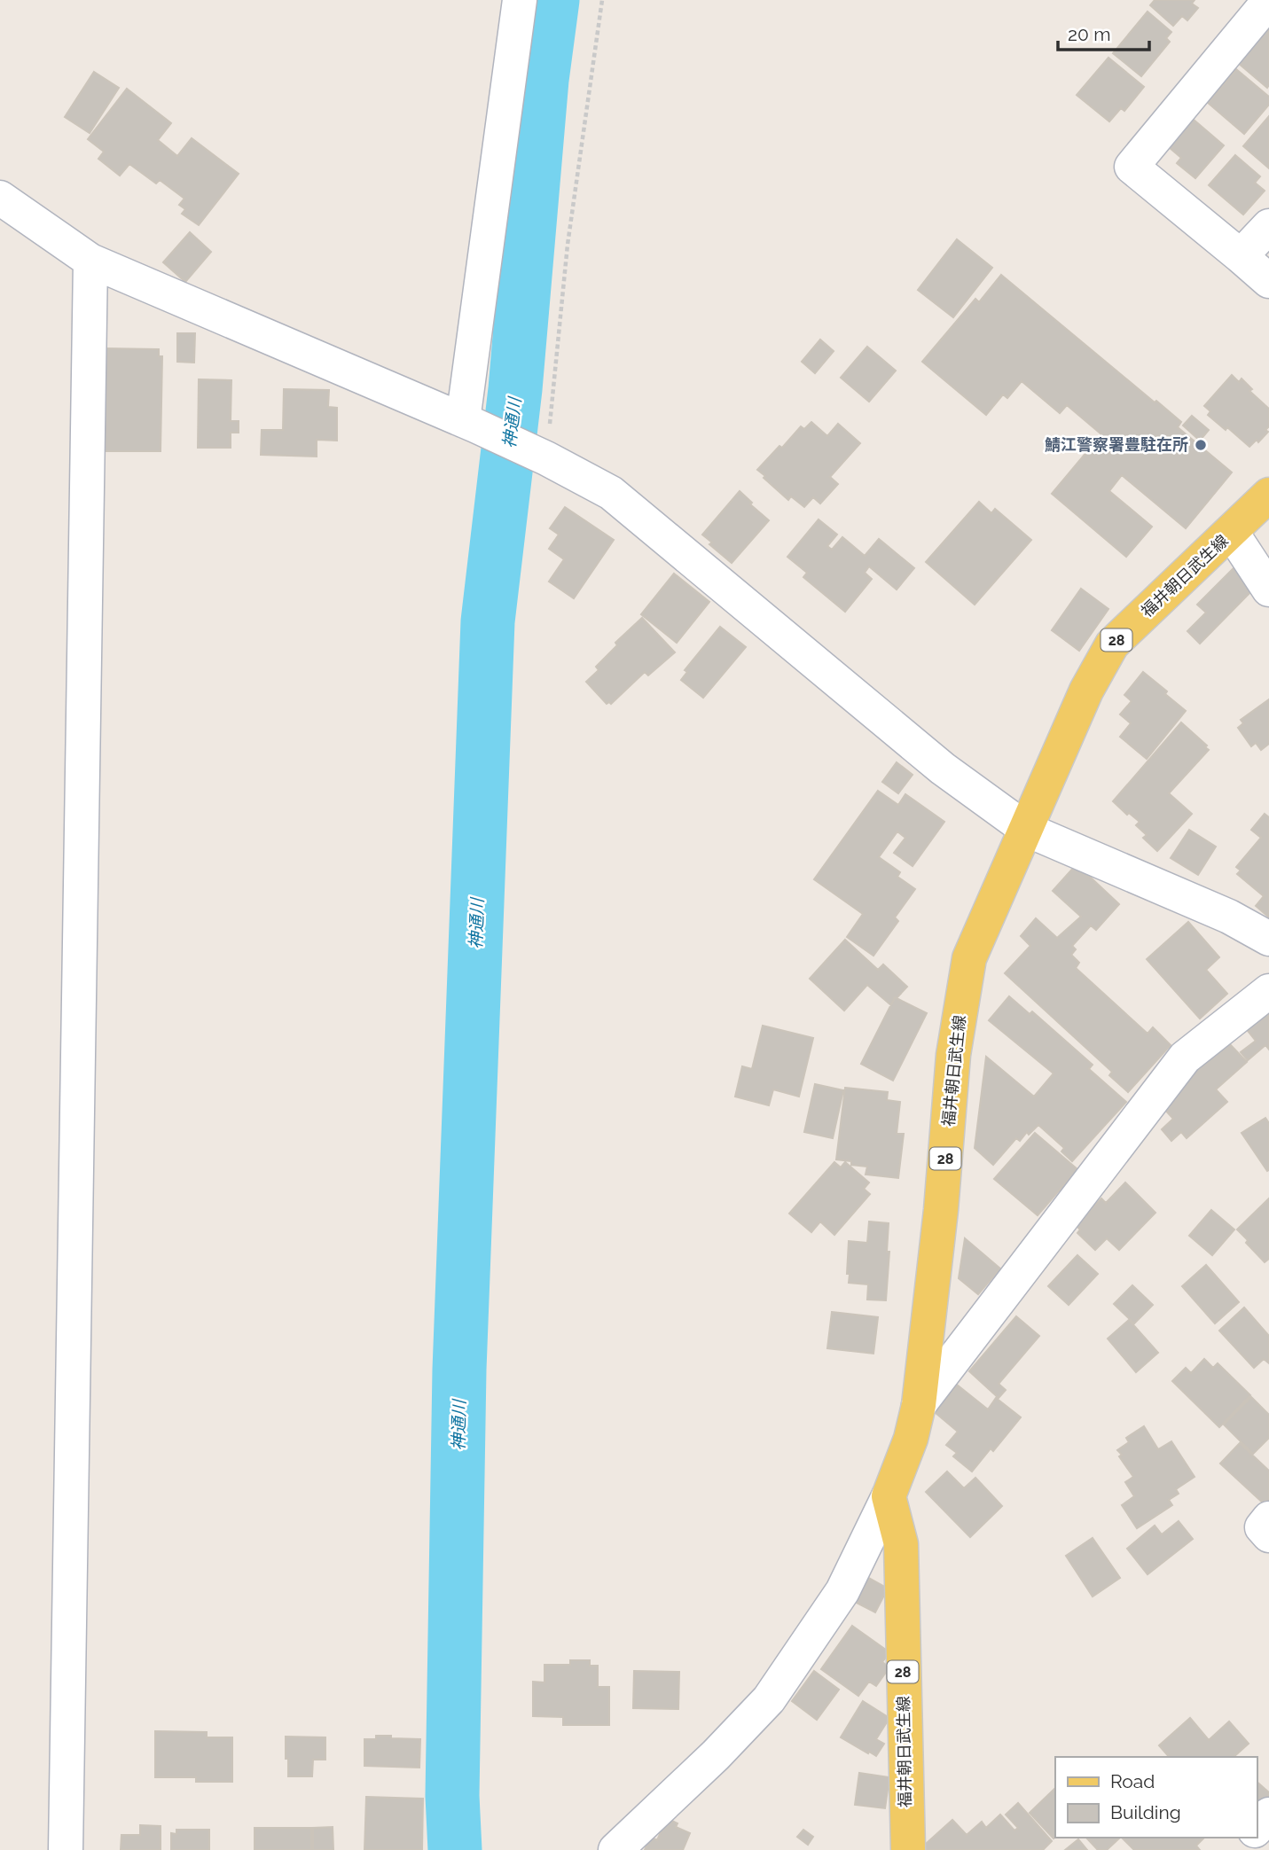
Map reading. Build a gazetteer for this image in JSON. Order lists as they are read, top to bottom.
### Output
{
  "streets": {
    "main road": ["福井朝日武生線", "28"]
  },
  "water": ["神通川"],
  "places": ["鯖江警察署豊駐在所"],
  "legend": ["Road", "Building"],
  "scale_bar": "20 m"
}
